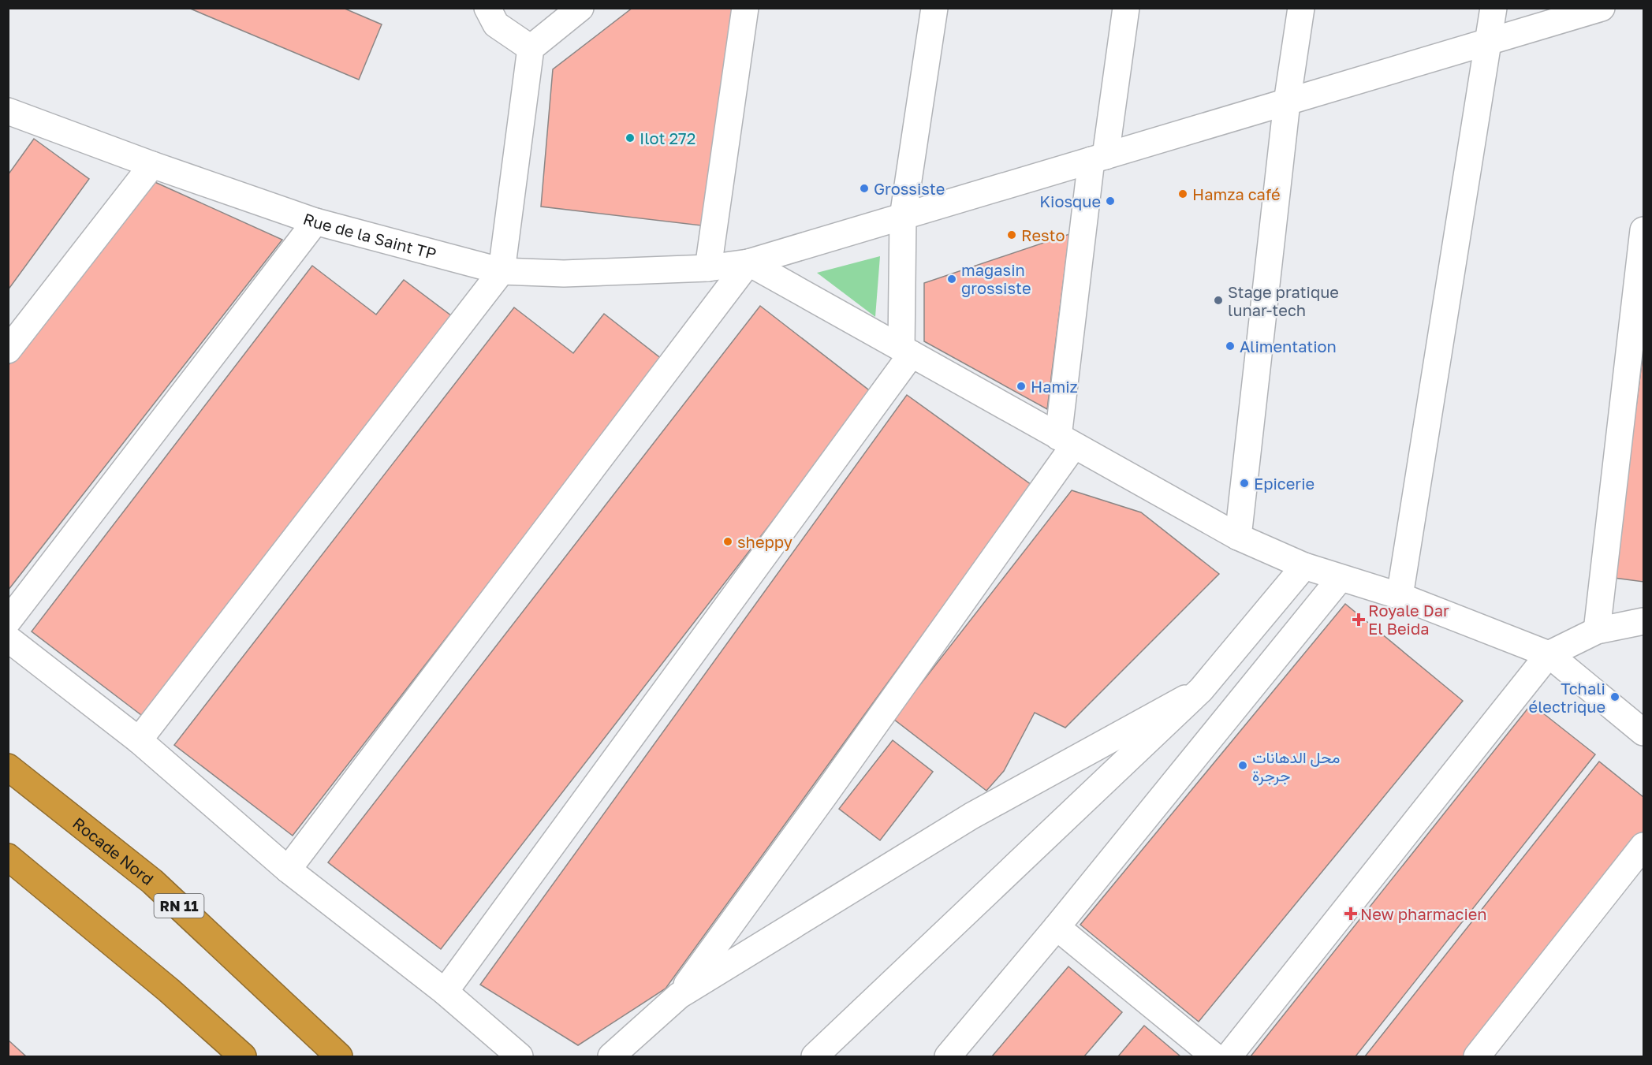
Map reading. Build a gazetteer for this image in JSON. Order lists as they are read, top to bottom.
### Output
{
  "streets": {
    "highway": ["Rocade Nord", "RN 11"],
    "street": ["Rue de la Saint TP"]
  },
  "places": {
    "other": [
      "Ilot 272",
      "Grossiste",
      "Hamza café",
      "Kiosque",
      "Resto",
      "magasin grossiste",
      "Stage pratique lunar-tech",
      "Alimentation",
      "Hamiz",
      "Epicerie",
      "sheppy",
      "Tchali électrique",
      "محل الدهانات جرجرة"
    ],
    "health": ["Royale Dar El Beida", "New pharmacien"]
  }
}
